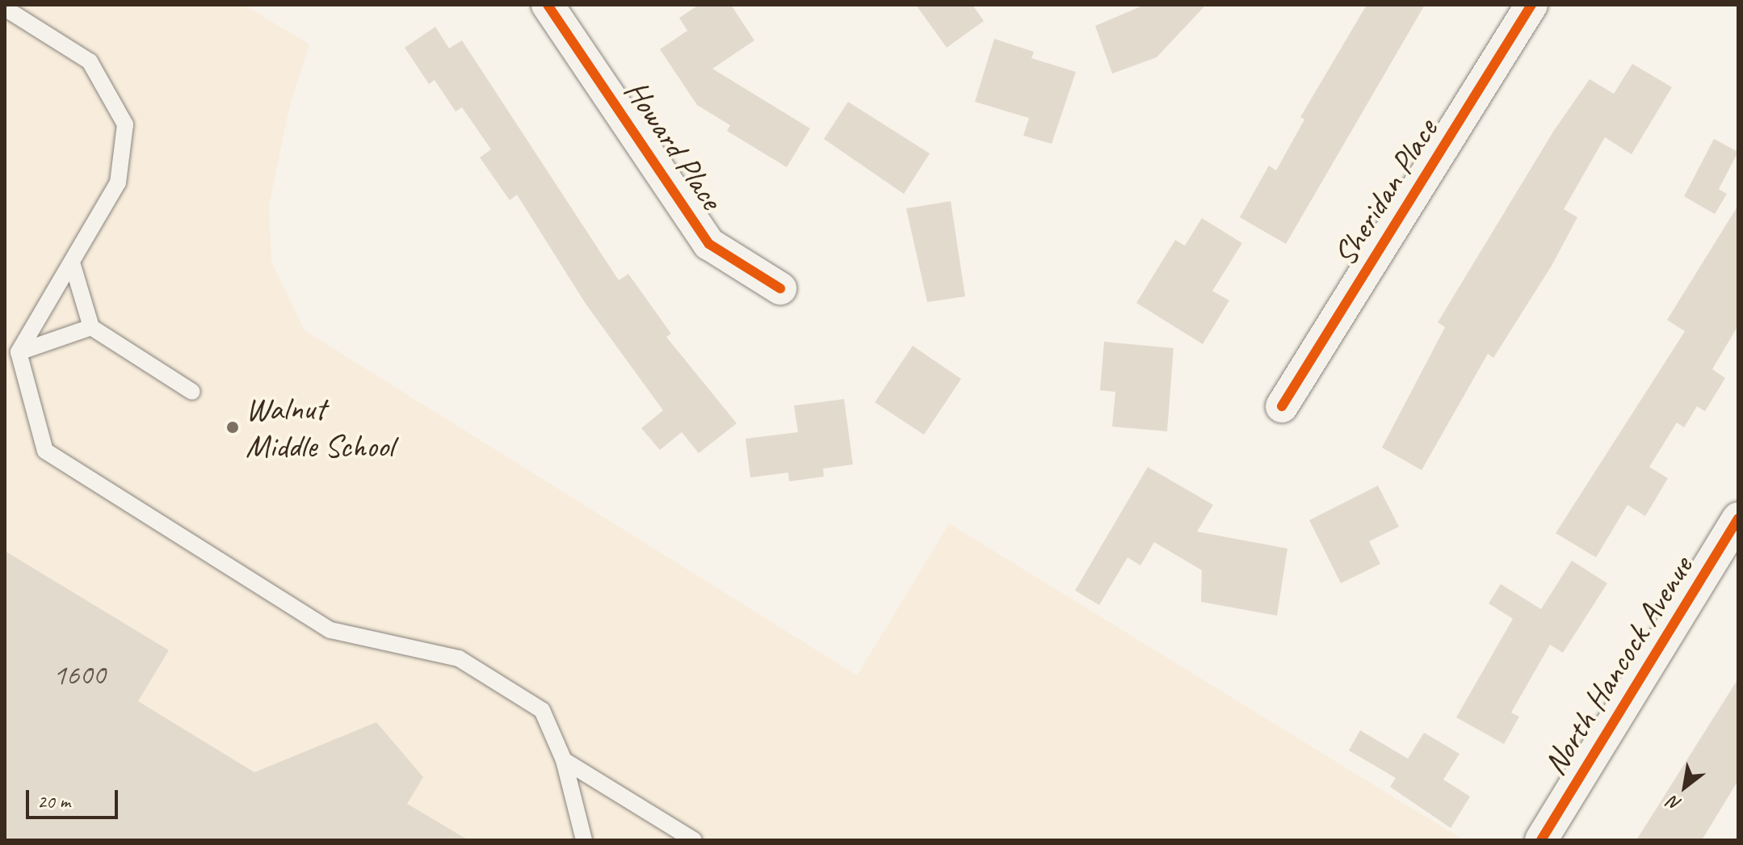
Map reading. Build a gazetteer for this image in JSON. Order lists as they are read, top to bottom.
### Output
{
  "streets": {
    "street": ["Howard Place", "Sheridan Place", "North Hancock Avenue"]
  },
  "places": ["Walnut Middle School"],
  "house_numbers": ["1600"],
  "scale_bar": "20 m",
  "north": "bottom left"
}
